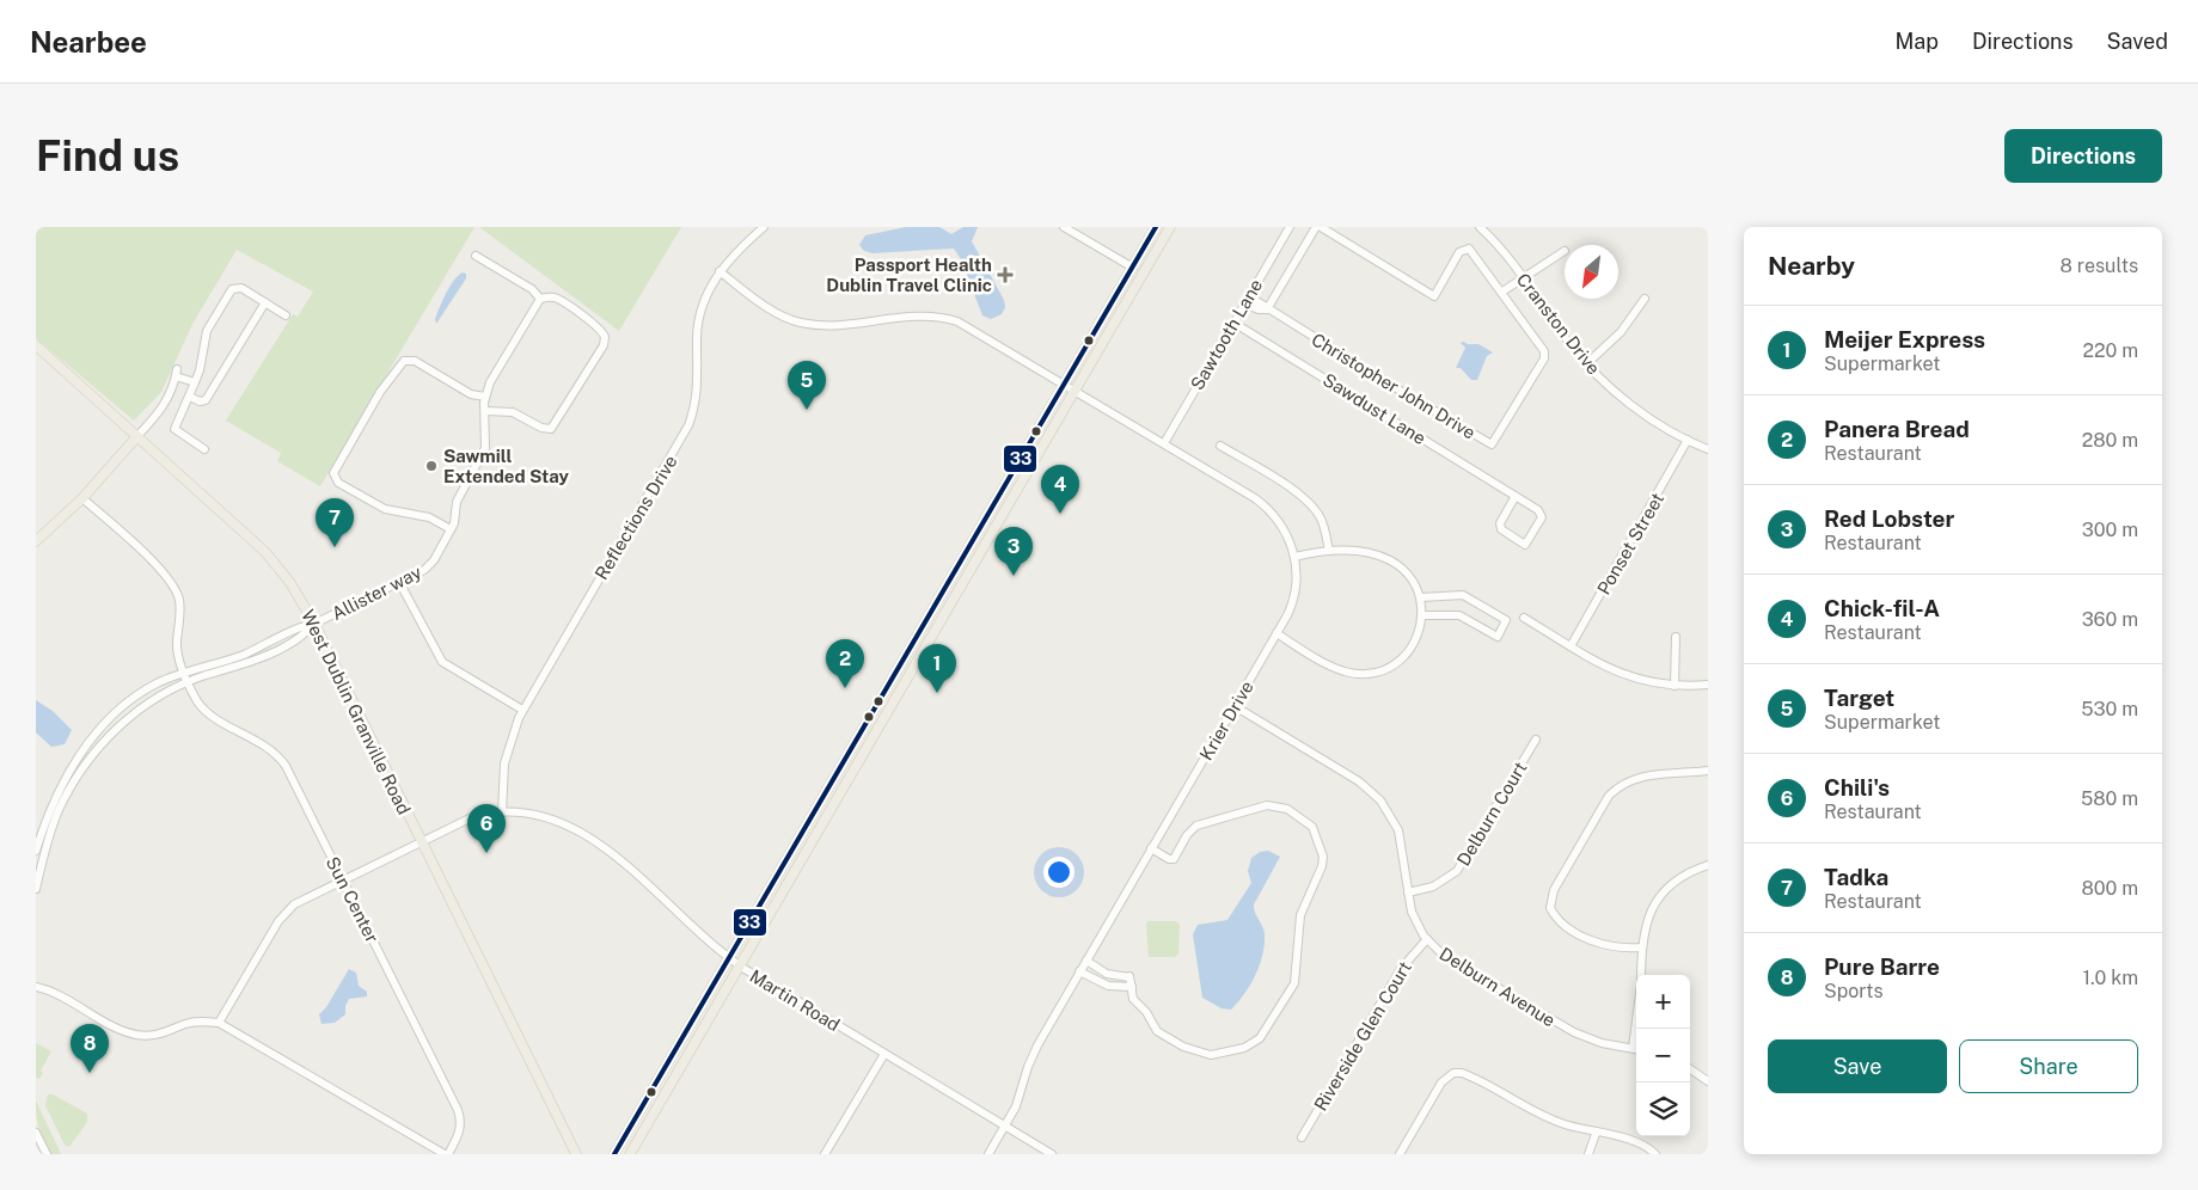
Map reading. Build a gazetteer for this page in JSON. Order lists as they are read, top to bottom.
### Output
{
  "streets": {
    "main road": ["West Dublin Granville Road"],
    "street": [
      "Cranston Drive",
      "Sawtooth Lane",
      "Christopher John Drive",
      "Sawdust Lane",
      "Reflections Drive",
      "Ponset Street",
      "Allister way",
      "Krier Drive",
      "Delburn Court",
      "Sun Center",
      "Delburn Avenue",
      "Martin Road",
      "Riverside Glen Court"
    ]
  },
  "crossings": [
    ["Cranston Drive", "Ponset Street"],
    ["Sawtooth Lane", "Christopher John Drive"],
    ["Sawtooth Lane", "Sawdust Lane"],
    ["Sawtooth Lane", "Krier Drive"],
    ["Reflections Drive", "Krier Drive"],
    ["Reflections Drive", "Martin Road"],
    ["Allister way", "West Dublin Granville Road"],
    ["West Dublin Granville Road", "Martin Road"],
    ["Krier Drive", "Delburn Avenue"],
    ["Krier Drive", "Martin Road"],
    ["Delburn Court", "Delburn Avenue"],
    ["Sun Center", "Martin Road"],
    ["Delburn Avenue", "Riverside Glen Court"]
  ],
  "places": {
    "health": ["Passport Health Dublin Travel Clinic"],
    "other": ["Sawmill Extended Stay"]
  },
  "lines": ["transit line 33"],
  "north": "bottom left",
  "page": {
    "header": "Nearbee",
    "nav": ["Map", "Directions", "Saved"],
    "buttons": [
      "Directions",
      ["Save", "Share"]
    ],
    "title": "Find us",
    "heading": ["Nearby", "8 results"],
    "list": [
      {
        "mark": "1",
        "name": "Meijer Express",
        "note": "Supermarket",
        "value": "220 m"
      },
      {
        "mark": "2",
        "name": "Panera Bread",
        "note": "Restaurant",
        "value": "280 m"
      },
      {
        "mark": "3",
        "name": "Red Lobster",
        "note": "Restaurant",
        "value": "300 m"
      },
      {
        "mark": "4",
        "name": "Chick-fil-A",
        "note": "Restaurant",
        "value": "360 m"
      },
      {
        "mark": "5",
        "name": "Target",
        "note": "Supermarket",
        "value": "530 m"
      },
      {
        "mark": "6",
        "name": "Chili's",
        "note": "Restaurant",
        "value": "580 m"
      },
      {
        "mark": "7",
        "name": "Tadka",
        "note": "Restaurant",
        "value": "800 m"
      },
      {
        "mark": "8",
        "name": "Pure Barre",
        "note": "Sports",
        "value": "1.0 km"
      }
    ],
    "pins": [
      "5",
      "4",
      "7",
      "3",
      "2",
      "1",
      "6",
      "8"
    ],
    "map_buttons": ["+", "−"]
  }
}
